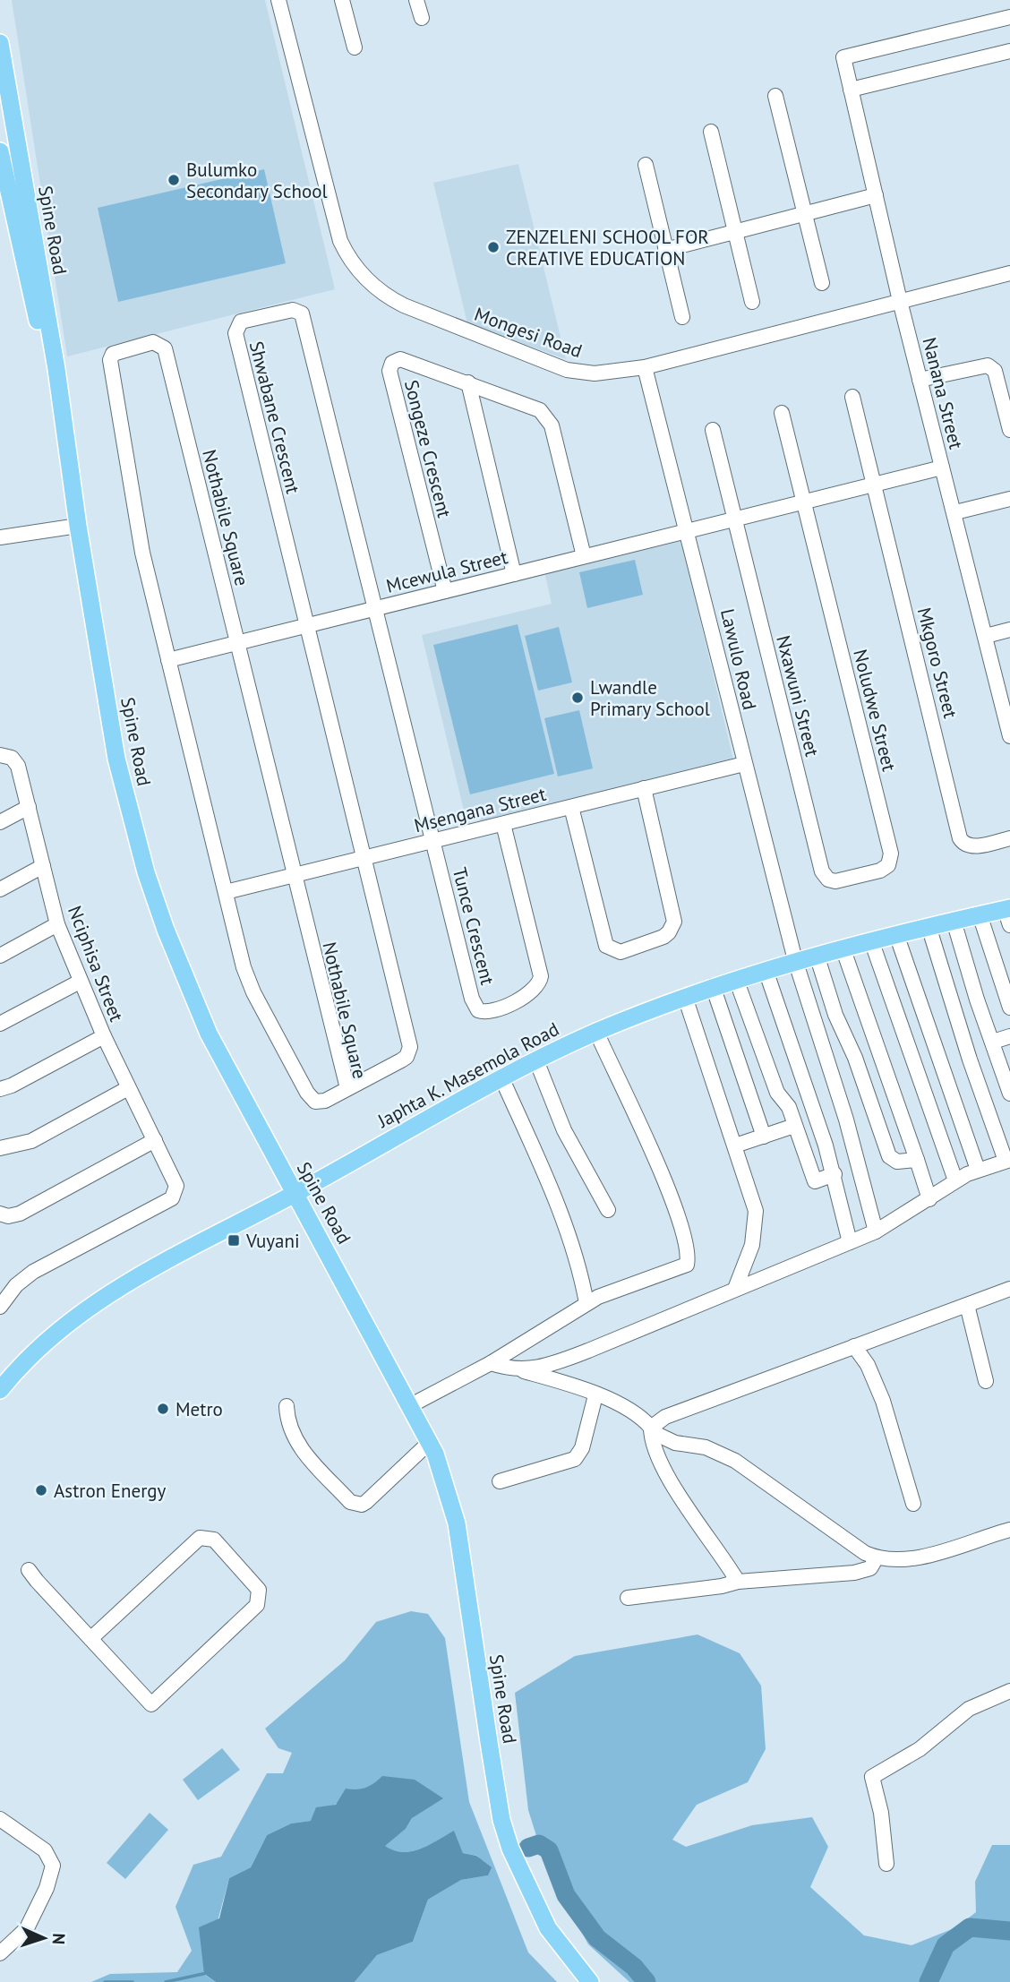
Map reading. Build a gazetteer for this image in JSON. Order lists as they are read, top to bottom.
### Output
{
  "streets": {
    "main road": ["Spine Road", "Japhta K. Masemola Road"],
    "street": [
      "Mongesi Road",
      "Nanana Street",
      "Shwabane Crescent",
      "Songeze Crescent",
      "Nothabile Square",
      "Mcewula Street",
      "Lawulo Road",
      "Mkgoro Street",
      "Nxawuni Street",
      "Noludwe Street",
      "Msengana Street",
      "Tunce Crescent",
      "Nciphisa Street"
    ]
  },
  "crossings": [
    ["Spine Road", "Japhta K. Masemola Road"],
    ["Mongesi Road", "Nanana Street"],
    ["Mongesi Road", "Lawulo Road"],
    ["Nanana Street", "Mcewula Street"],
    ["Shwabane Crescent", "Nothabile Square"],
    ["Shwabane Crescent", "Mcewula Street"],
    ["Shwabane Crescent", "Msengana Street"],
    ["Shwabane Crescent", "Tunce Crescent"],
    ["Songeze Crescent", "Mcewula Street"],
    ["Nothabile Square", "Mcewula Street"],
    ["Nothabile Square", "Msengana Street"],
    ["Mcewula Street", "Lawulo Road"],
    ["Mcewula Street", "Mkgoro Street"],
    ["Mcewula Street", "Nxawuni Street"],
    ["Mcewula Street", "Noludwe Street"],
    ["Lawulo Road", "Msengana Street"],
    ["Lawulo Road", "Japhta K. Masemola Road"],
    ["Nxawuni Street", "Noludwe Street"],
    ["Msengana Street", "Tunce Crescent"]
  ],
  "places": {
    "other": [
      "Bulumko Secondary School",
      "ZENZELENI SCHOOL FOR CREATIVE EDUCATION",
      "Lwandle Primary School",
      "Metro",
      "Astron Energy"
    ],
    "transit": ["Vuyani"]
  },
  "north": "right"
}
